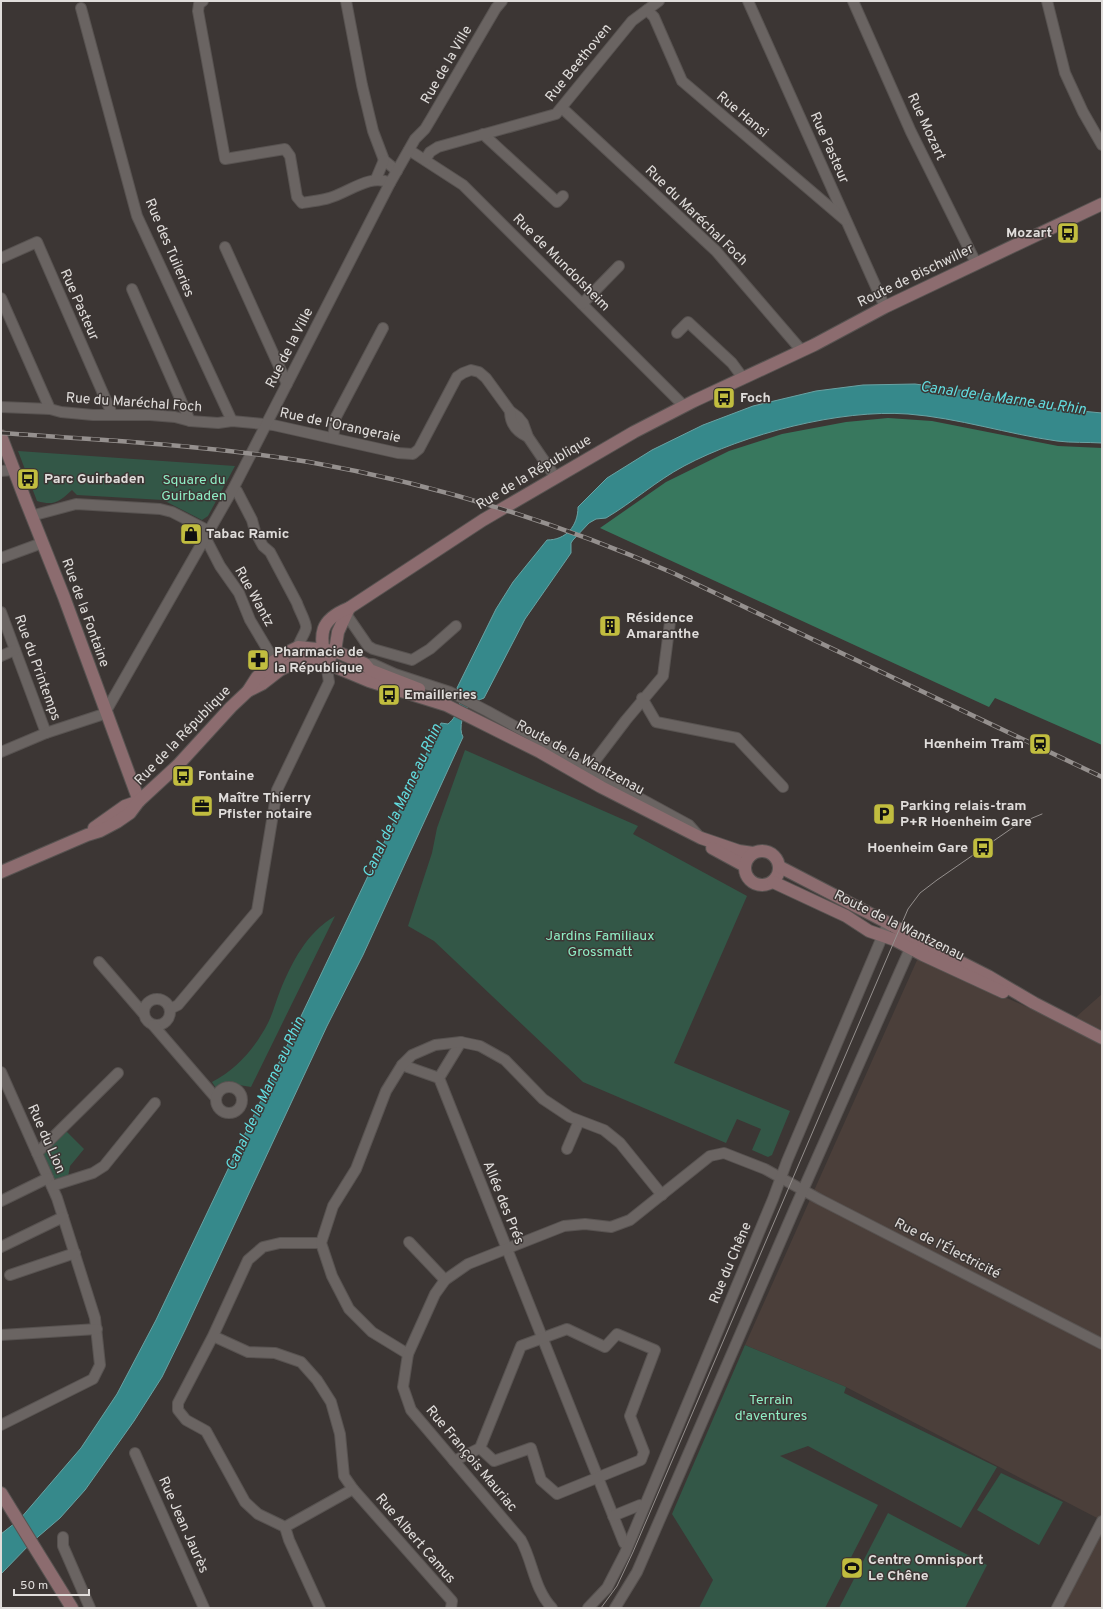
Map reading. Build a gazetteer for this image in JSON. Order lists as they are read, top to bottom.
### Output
{
  "streets": {
    "main road": [
      "Route de Bischwiller",
      "Rue de la République",
      "Rue de la Fontaine",
      "Route de la Wantzenau"
    ],
    "street": [
      "Rue Beethoven",
      "Rue de la Ville",
      "Rue Hansi",
      "Rue Mozart",
      "Rue Pasteur",
      "Rue du Maréchal Foch",
      "Rue des Tuileries",
      "Rue de Mundolsheim",
      "Rue de l'Orangeraie",
      "Rue Wantz",
      "Rue du Printemps",
      "Rue du Lion",
      "Allée des Prés",
      "Rue de l'Électricité",
      "Rue du Chêne",
      "Rue François Mauriac",
      "Rue Jean Jaurès",
      "Rue Albert Camus"
    ]
  },
  "crossings": [
    ["Rue Beethoven", "Rue Hansi"],
    ["Rue Beethoven", "Rue du Maréchal Foch"],
    ["Rue Beethoven", "Rue de Mundolsheim"],
    ["Rue de la Ville", "Rue du Maréchal Foch"],
    ["Rue de la Ville", "Rue de Mundolsheim"],
    ["Rue de la Ville", "Rue de l'Orangeraie"],
    ["Rue de la Ville", "Rue Wantz"],
    ["Rue de la Ville", "Rue de la Fontaine"],
    ["Rue Hansi", "Rue Pasteur"],
    ["Rue Mozart", "Route de Bischwiller"],
    ["Rue Pasteur", "Rue du Maréchal Foch"],
    ["Rue Pasteur", "Route de Bischwiller"],
    ["Rue du Maréchal Foch", "Rue des Tuileries"],
    ["Rue du Maréchal Foch", "Route de Bischwiller"],
    ["Rue du Maréchal Foch", "Rue de l'Orangeraie"],
    ["Rue de Mundolsheim", "Rue de la République"],
    ["Route de Bischwiller", "Rue de la République"],
    ["Rue de l'Orangeraie", "Rue de la République"],
    ["Rue de la République", "Rue Wantz"],
    ["Rue de la République", "Rue de la Fontaine"],
    ["Rue de la République", "Route de la Wantzenau"],
    ["Route de la Wantzenau", "Rue du Chêne"],
    ["Allée des Prés", "Rue François Mauriac"],
    ["Rue de l'Électricité", "Rue du Chêne"],
    ["Rue de l'Électricité", "Rue François Mauriac"],
    ["Rue du Chêne", "Rue François Mauriac"]
  ],
  "water": ["Canal de la Marne au Rhin"],
  "parks": ["Square du Guirbaden", "Jardins Familiaux Grossmatt", "Terrain d'aventures"],
  "places": {
    "bus stop": [
      "Mozart",
      "Foch",
      "Parc Guirbaden",
      "Emailleries",
      "Fontaine",
      "Hoenheim Gare"
    ],
    "shop": ["Tabac Ramic"],
    "building": ["Résidence Amaranthe"],
    "pharmacy": ["Pharmacie de la République"],
    "station": ["Hœnheim Tram"],
    "office": ["Maître Thierry Pfister notaire"],
    "parking": ["Parking relais-tram P+R Hoenheim Gare"],
    "sports": ["Centre Omnisport Le Chêne"]
  },
  "scale_bar": "50 m"
}
